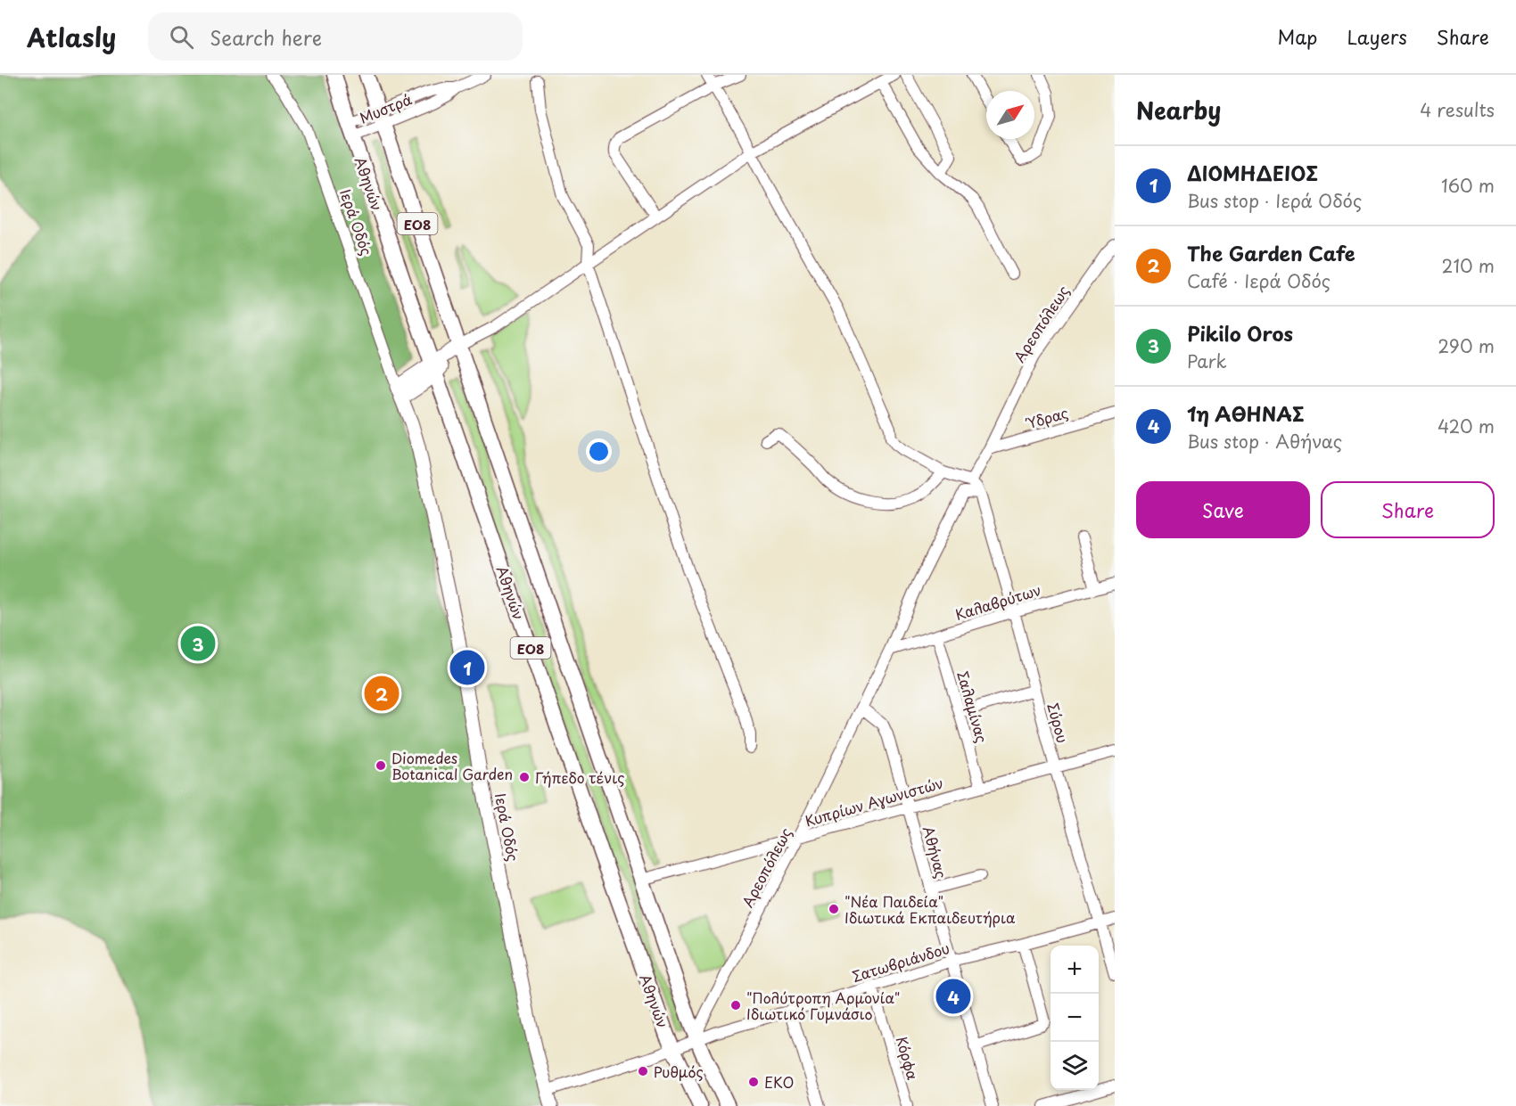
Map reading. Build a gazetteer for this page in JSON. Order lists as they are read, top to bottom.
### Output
{
  "streets": {
    "highway": ["Αθηνών", "ΕΟ8"],
    "main road": ["Ιερά Οδός"],
    "street": [
      "Μυστρά",
      "Αρεοπόλεως",
      "Ύδρας",
      "Καλαβρύτων",
      "Σαλαμίνας",
      "Σύρου",
      "Κυπρίων Αγωνιστών",
      "Αθήνας",
      "Σατωβριάνδου",
      "Κόρφα"
    ]
  },
  "crossings": [
    ["Μυστρά", "Αθηνών"],
    ["Αθηνών", "Αρεοπόλεως"],
    ["Αθηνών", "Κυπρίων Αγωνιστών"],
    ["Αθηνών", "Σατωβριάνδου"],
    ["Ιερά Οδός", "Σατωβριάνδου"],
    ["Αρεοπόλεως", "Ύδρας"],
    ["Αρεοπόλεως", "Καλαβρύτων"],
    ["Αρεοπόλεως", "Σύρου"],
    ["Αρεοπόλεως", "Κυπρίων Αγωνιστών"],
    ["Αρεοπόλεως", "Αθήνας"],
    ["Αρεοπόλεως", "Σατωβριάνδου"],
    ["Καλαβρύτων", "Σαλαμίνας"],
    ["Καλαβρύτων", "Σύρου"],
    ["Σαλαμίνας", "Κυπρίων Αγωνιστών"],
    ["Σύρου", "Κυπρίων Αγωνιστών"],
    ["Σύρου", "Σατωβριάνδου"],
    ["Κυπρίων Αγωνιστών", "Αθήνας"],
    ["Αθήνας", "Σατωβριάνδου"],
    ["Σατωβριάνδου", "Κόρφα"]
  ],
  "places": [
    "Diomedes Botanical Garden",
    "Γήπεδο τένις",
    "\"Νέα Παιδεία\" Ιδιωτικά Εκπαιδευτήρια",
    "\"Πολύτροπη Αρμονία\" Ιδιωτικό Γυμνάσιο",
    "Ρυθμός",
    "EKO"
  ],
  "north": "top right",
  "page": {
    "header": "Atlasly",
    "search": "Search here",
    "nav": ["Map", "Layers", "Share"],
    "heading": ["Nearby", "4 results"],
    "list": [
      {
        "mark": "1",
        "name": "ΔΙΟΜΗΔΕΙΟΣ",
        "note": "Bus stop · Ιερά Οδός",
        "value": "160 m"
      },
      {
        "mark": "2",
        "name": "The Garden Cafe",
        "note": "Café · Ιερά Οδός",
        "value": "210 m"
      },
      {
        "mark": "3",
        "name": "Pikilo Oros",
        "note": "Park",
        "value": "290 m"
      },
      {
        "mark": "4",
        "name": "1η ΑΘΗΝΑΣ",
        "note": "Bus stop · Αθήνας",
        "value": "420 m"
      }
    ],
    "buttons": ["Save", "Share"],
    "pins": [
      "3",
      "1",
      "2",
      "4"
    ],
    "map_buttons": ["+", "−"]
  }
}
